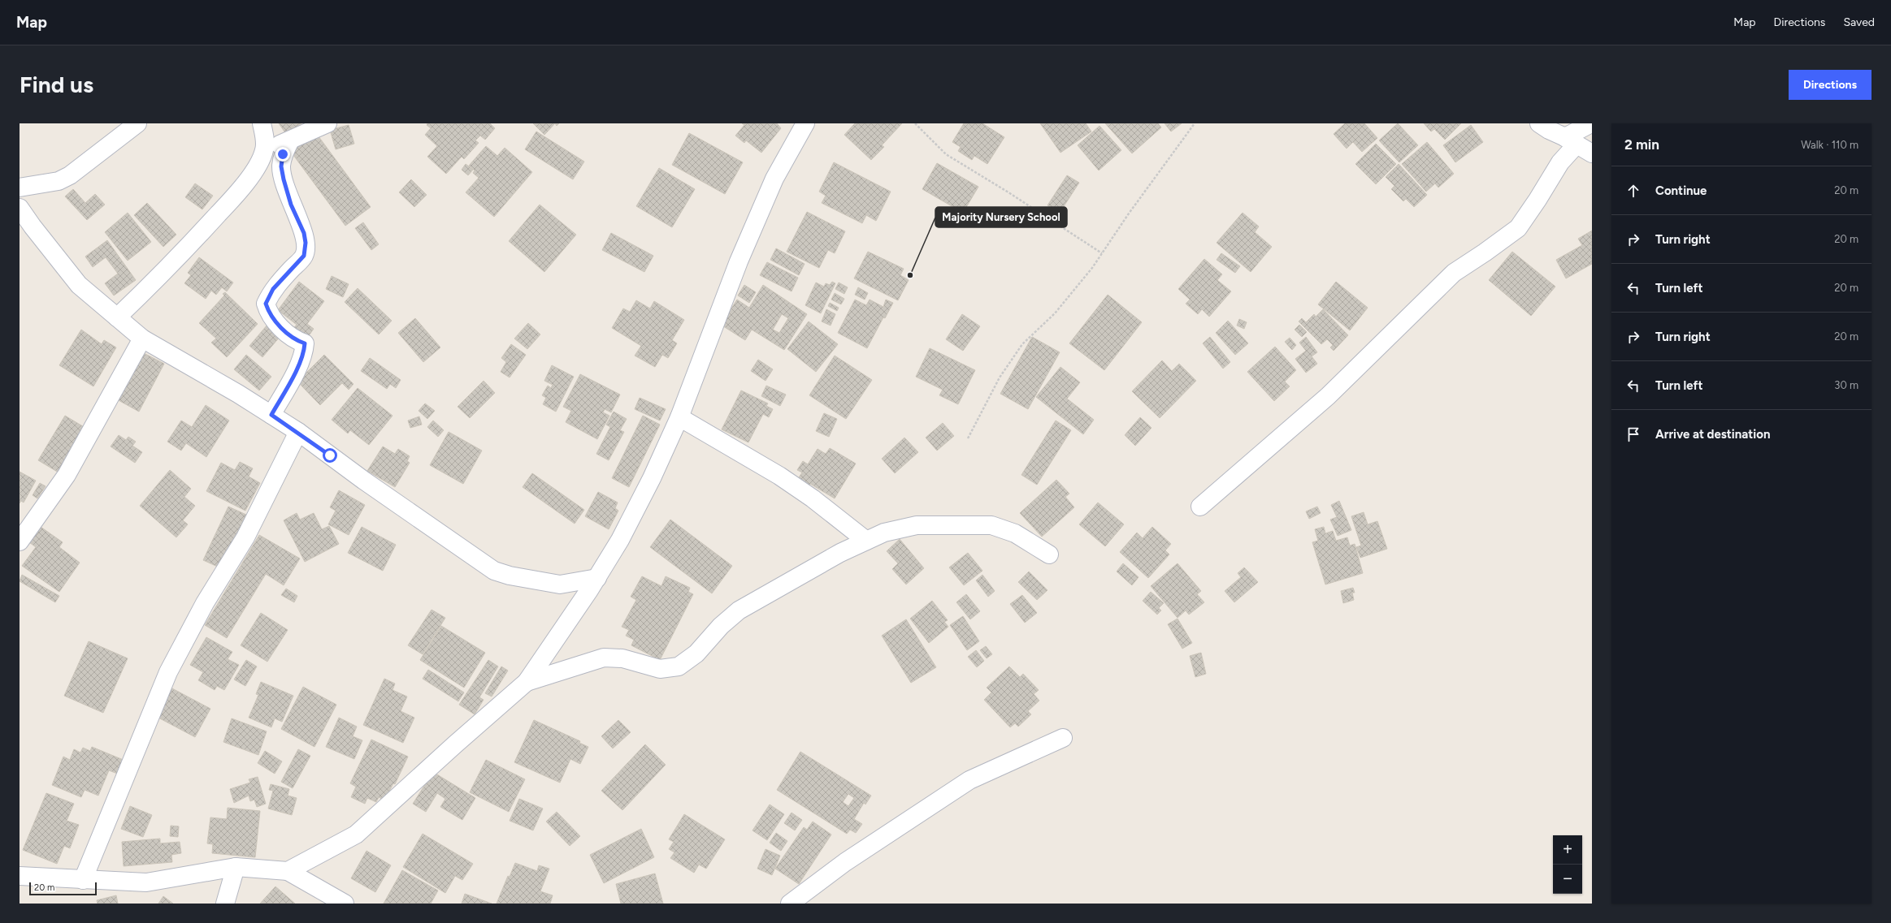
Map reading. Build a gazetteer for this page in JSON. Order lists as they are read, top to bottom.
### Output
{
  "places": ["Majority Nursery School"],
  "scale_bar": "20 m",
  "page": {
    "header": "Map",
    "nav": ["Map", "Directions", "Saved"],
    "buttons": "Directions",
    "title": "Find us",
    "heading": ["2 min", "Walk · 110 m"],
    "list": [
      ["Continue", "20 m"],
      ["Turn right", "20 m"],
      ["Turn left", "20 m"],
      ["Turn right", "20 m"],
      ["Turn left", "30 m"],
      "Arrive at destination"
    ],
    "map_buttons": ["+", "−"],
    "scale": "20 m"
  }
}
